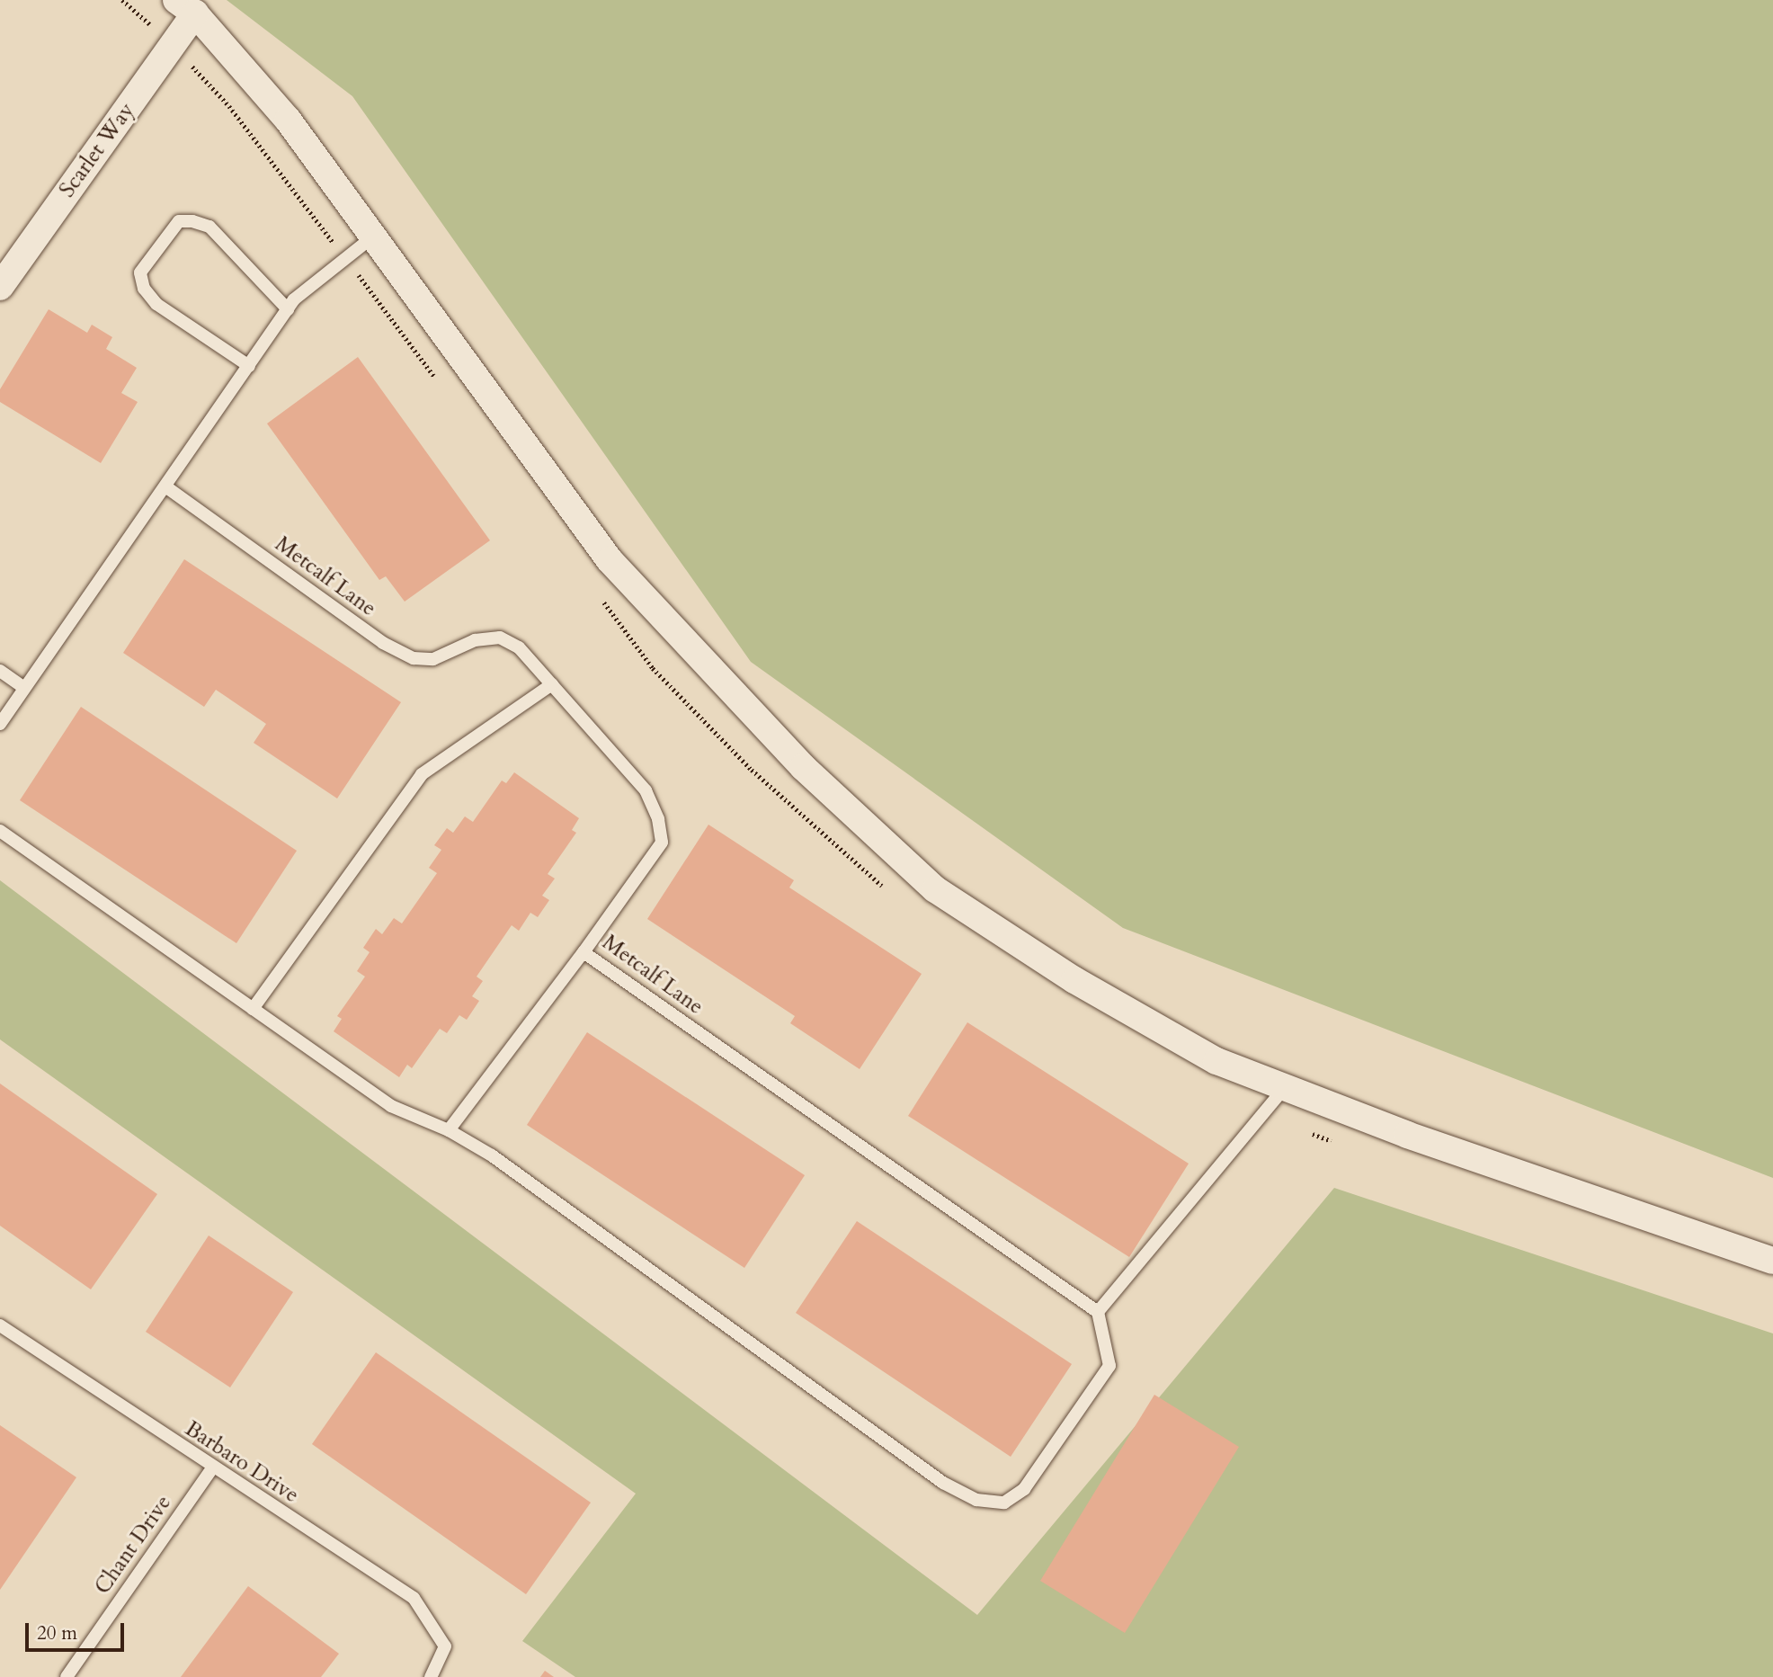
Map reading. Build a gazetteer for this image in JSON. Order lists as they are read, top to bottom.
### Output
{
  "streets": {
    "street": ["Scarlet Way"],
    "lane": ["Metcalf Lane", "Barbaro Drive", "Chant Drive"]
  },
  "crossings": [
    ["Barbaro Drive", "Chant Drive"]
  ],
  "scale_bar": "20 m"
}
